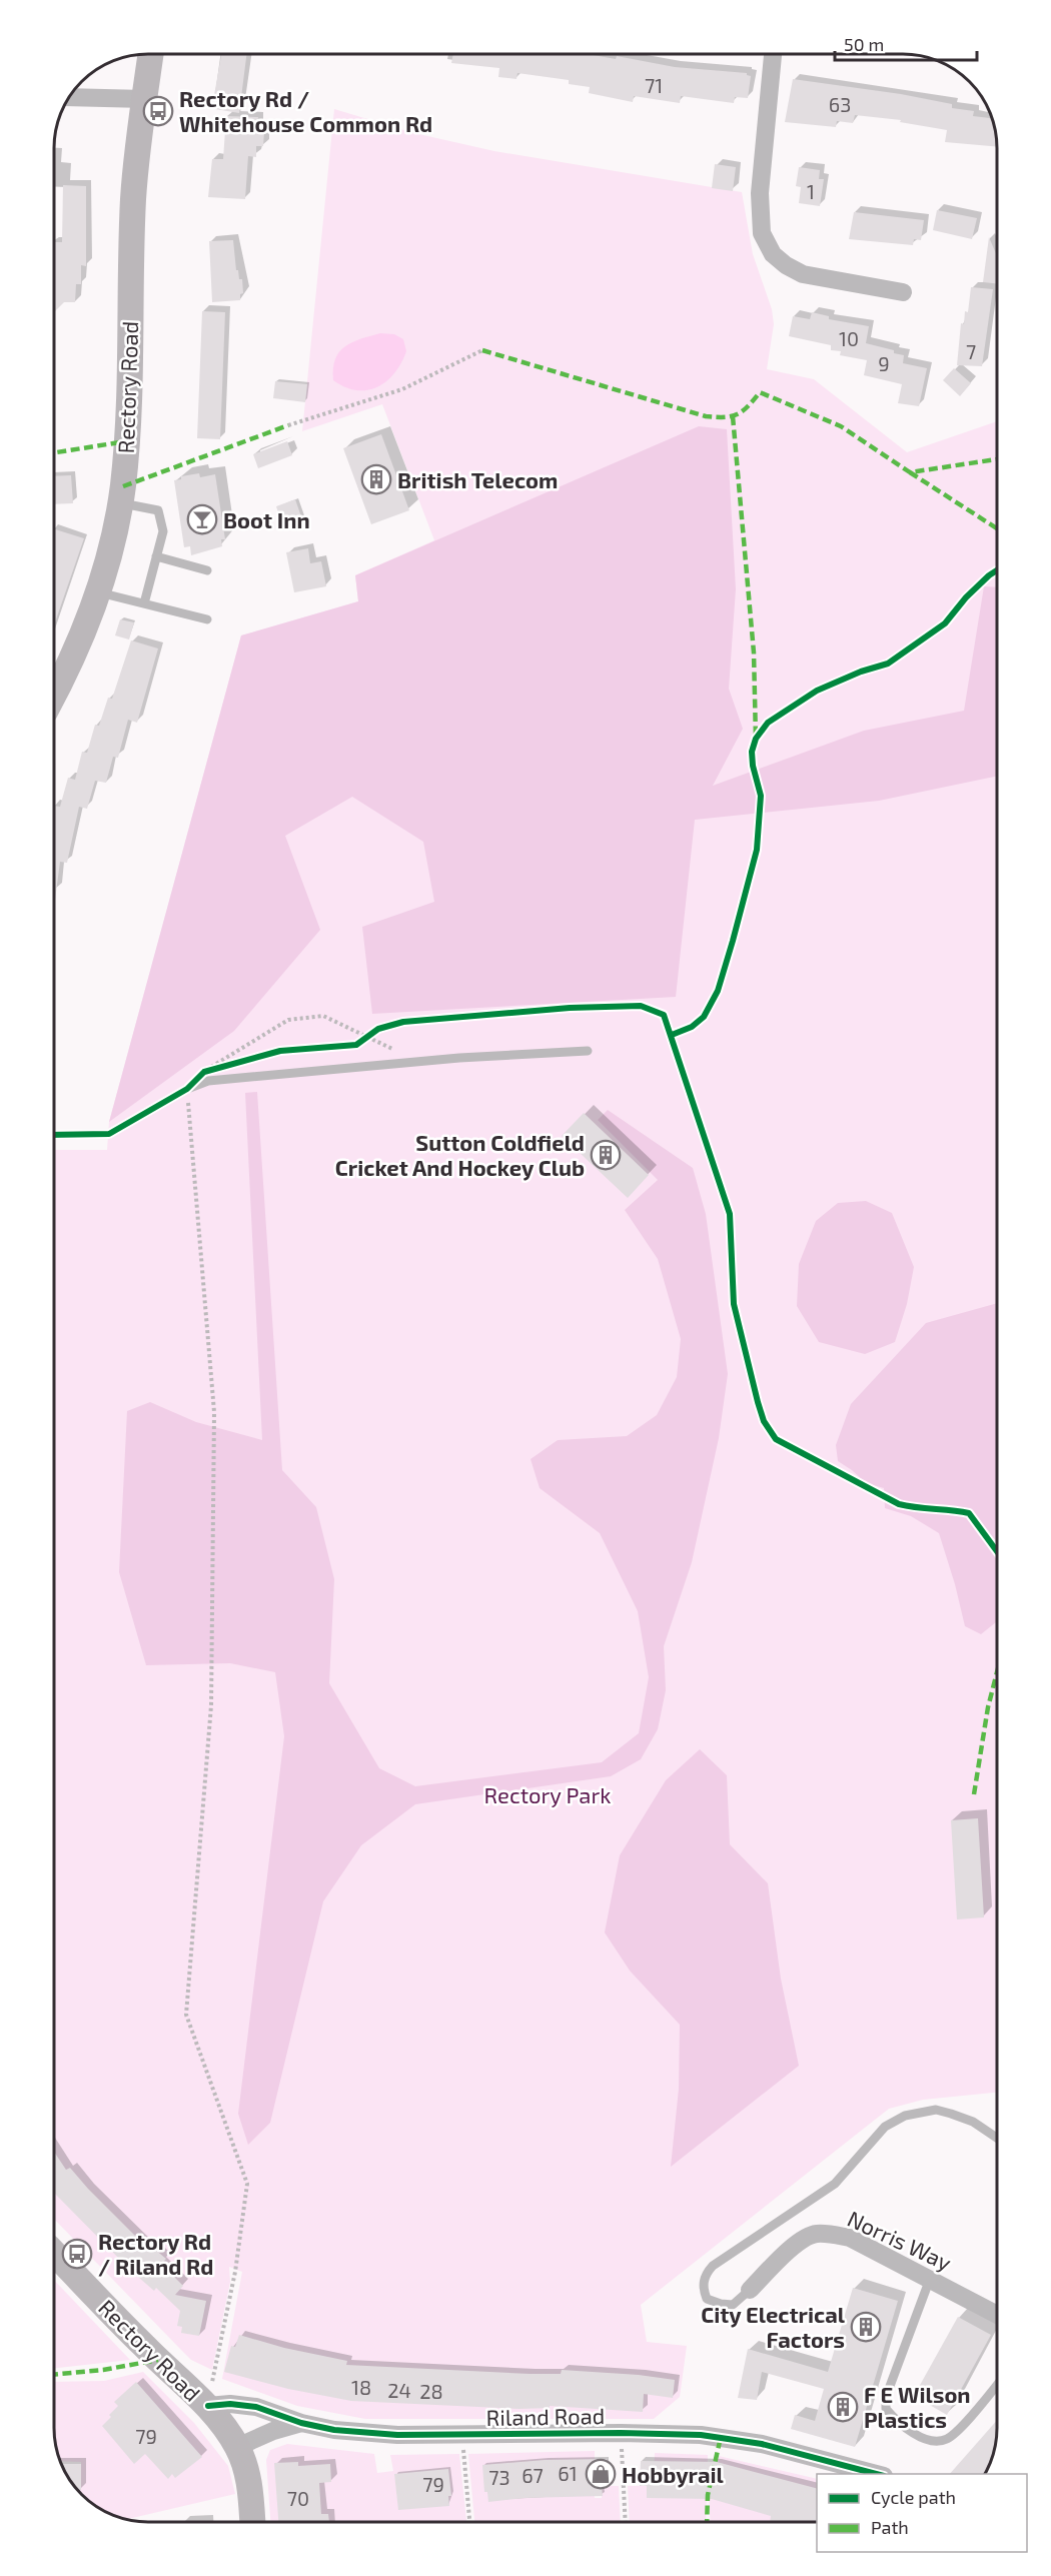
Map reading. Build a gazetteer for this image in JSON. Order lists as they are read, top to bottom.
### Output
{
  "streets": {
    "street": ["Rectory Road", "Norris Way", "Riland Road"]
  },
  "crossings": [
    ["Rectory Road", "Riland Road"]
  ],
  "parks": ["Rectory Park"],
  "places": {
    "bus stop": ["Rectory Rd / Whitehouse Common Rd", "Rectory Rd / Riland Rd"],
    "building": [
      "British Telecom",
      "Sutton Coldfield Cricket And Hockey Club",
      "City Electrical Factors",
      "F E Wilson Plastics"
    ],
    "bar": ["Boot Inn"],
    "shop": ["Hobbyrail"]
  },
  "house_numbers": [
    "71",
    "63",
    "1",
    "10",
    "7",
    "9",
    "18",
    "24",
    "28",
    "79",
    "61",
    "67",
    "73",
    "79",
    "70"
  ],
  "legend": ["Cycle path", "Path"],
  "scale_bar": "50 m"
}
